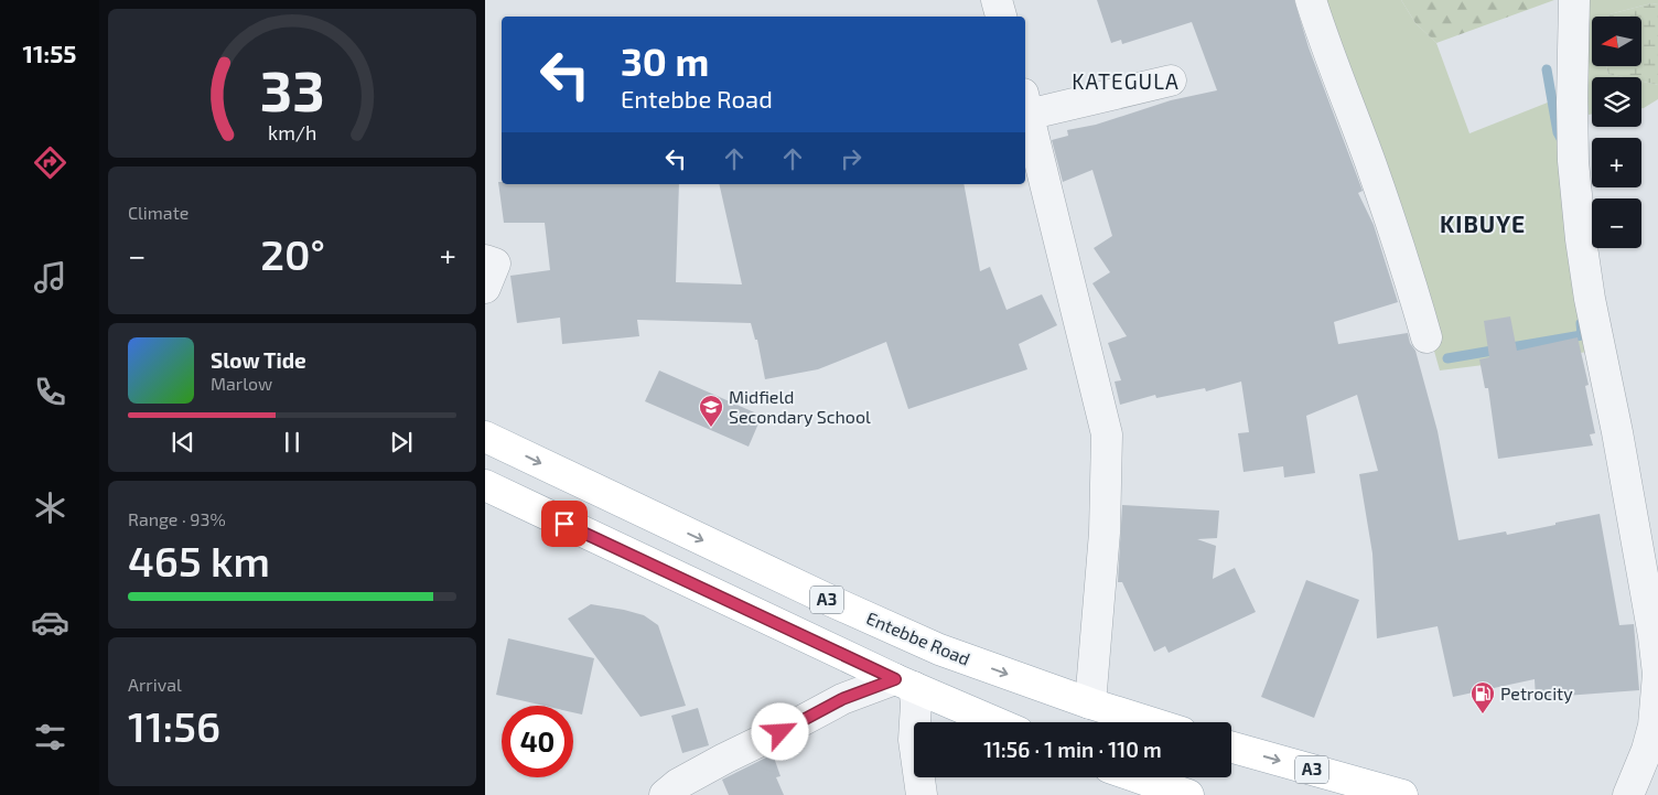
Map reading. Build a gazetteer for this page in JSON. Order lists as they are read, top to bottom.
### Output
{
  "streets": {
    "main road": ["A3", "Entebbe Road"]
  },
  "districts": ["KATEGULA", "KIBUYE"],
  "places": {
    "school or university": ["Midfield Secondary School"],
    "fuel station": ["Petrocity"]
  },
  "north": "left",
  "page": {
    "tabs": "11:55",
    "map_buttons": ["+", "−"],
    "turn": ["30 m", "Entebbe Road"],
    "tile": [
      "Climate",
      ["Range · 93%", "465 km"],
      ["Arrival", "11:56"]
    ],
    "heat": ["−", "20°", "+"],
    "song": ["Slow Tide", "Marlow"],
    "limit": "40",
    "trip": "11:56 · 1 min · 110 m",
    "gauge": ["33", "km/h"]
  }
}
